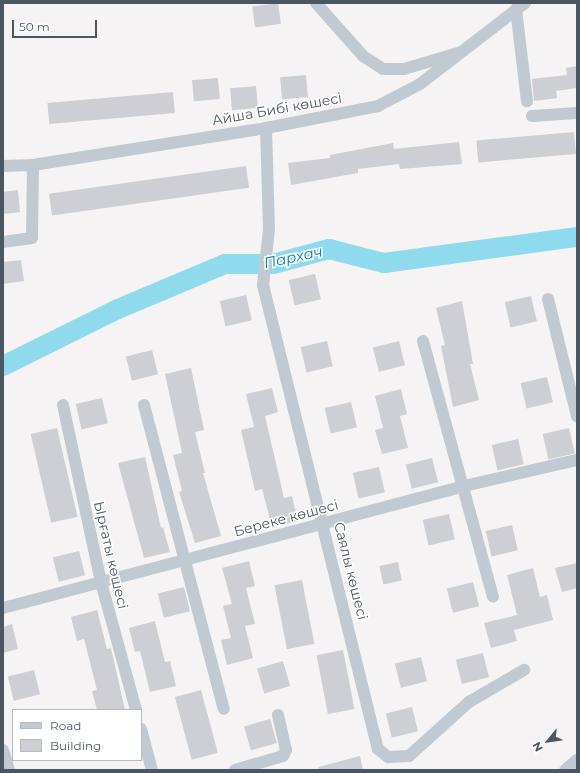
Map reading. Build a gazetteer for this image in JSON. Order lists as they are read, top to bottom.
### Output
{
  "streets": {
    "street": [
      "Айша Бибі көшесі",
      "Береке көшесі",
      "Ырғаты көшесі",
      "Саялы көшесі"
    ]
  },
  "crossings": [
    ["Айша Бибі көшесі", "Саялы көшесі"],
    ["Береке көшесі", "Ырғаты көшесі"],
    ["Береке көшесі", "Саялы көшесі"]
  ],
  "water": ["Пархач"],
  "legend": ["Road", "Building"],
  "scale_bar": "50 m",
  "north": "bottom left"
}
